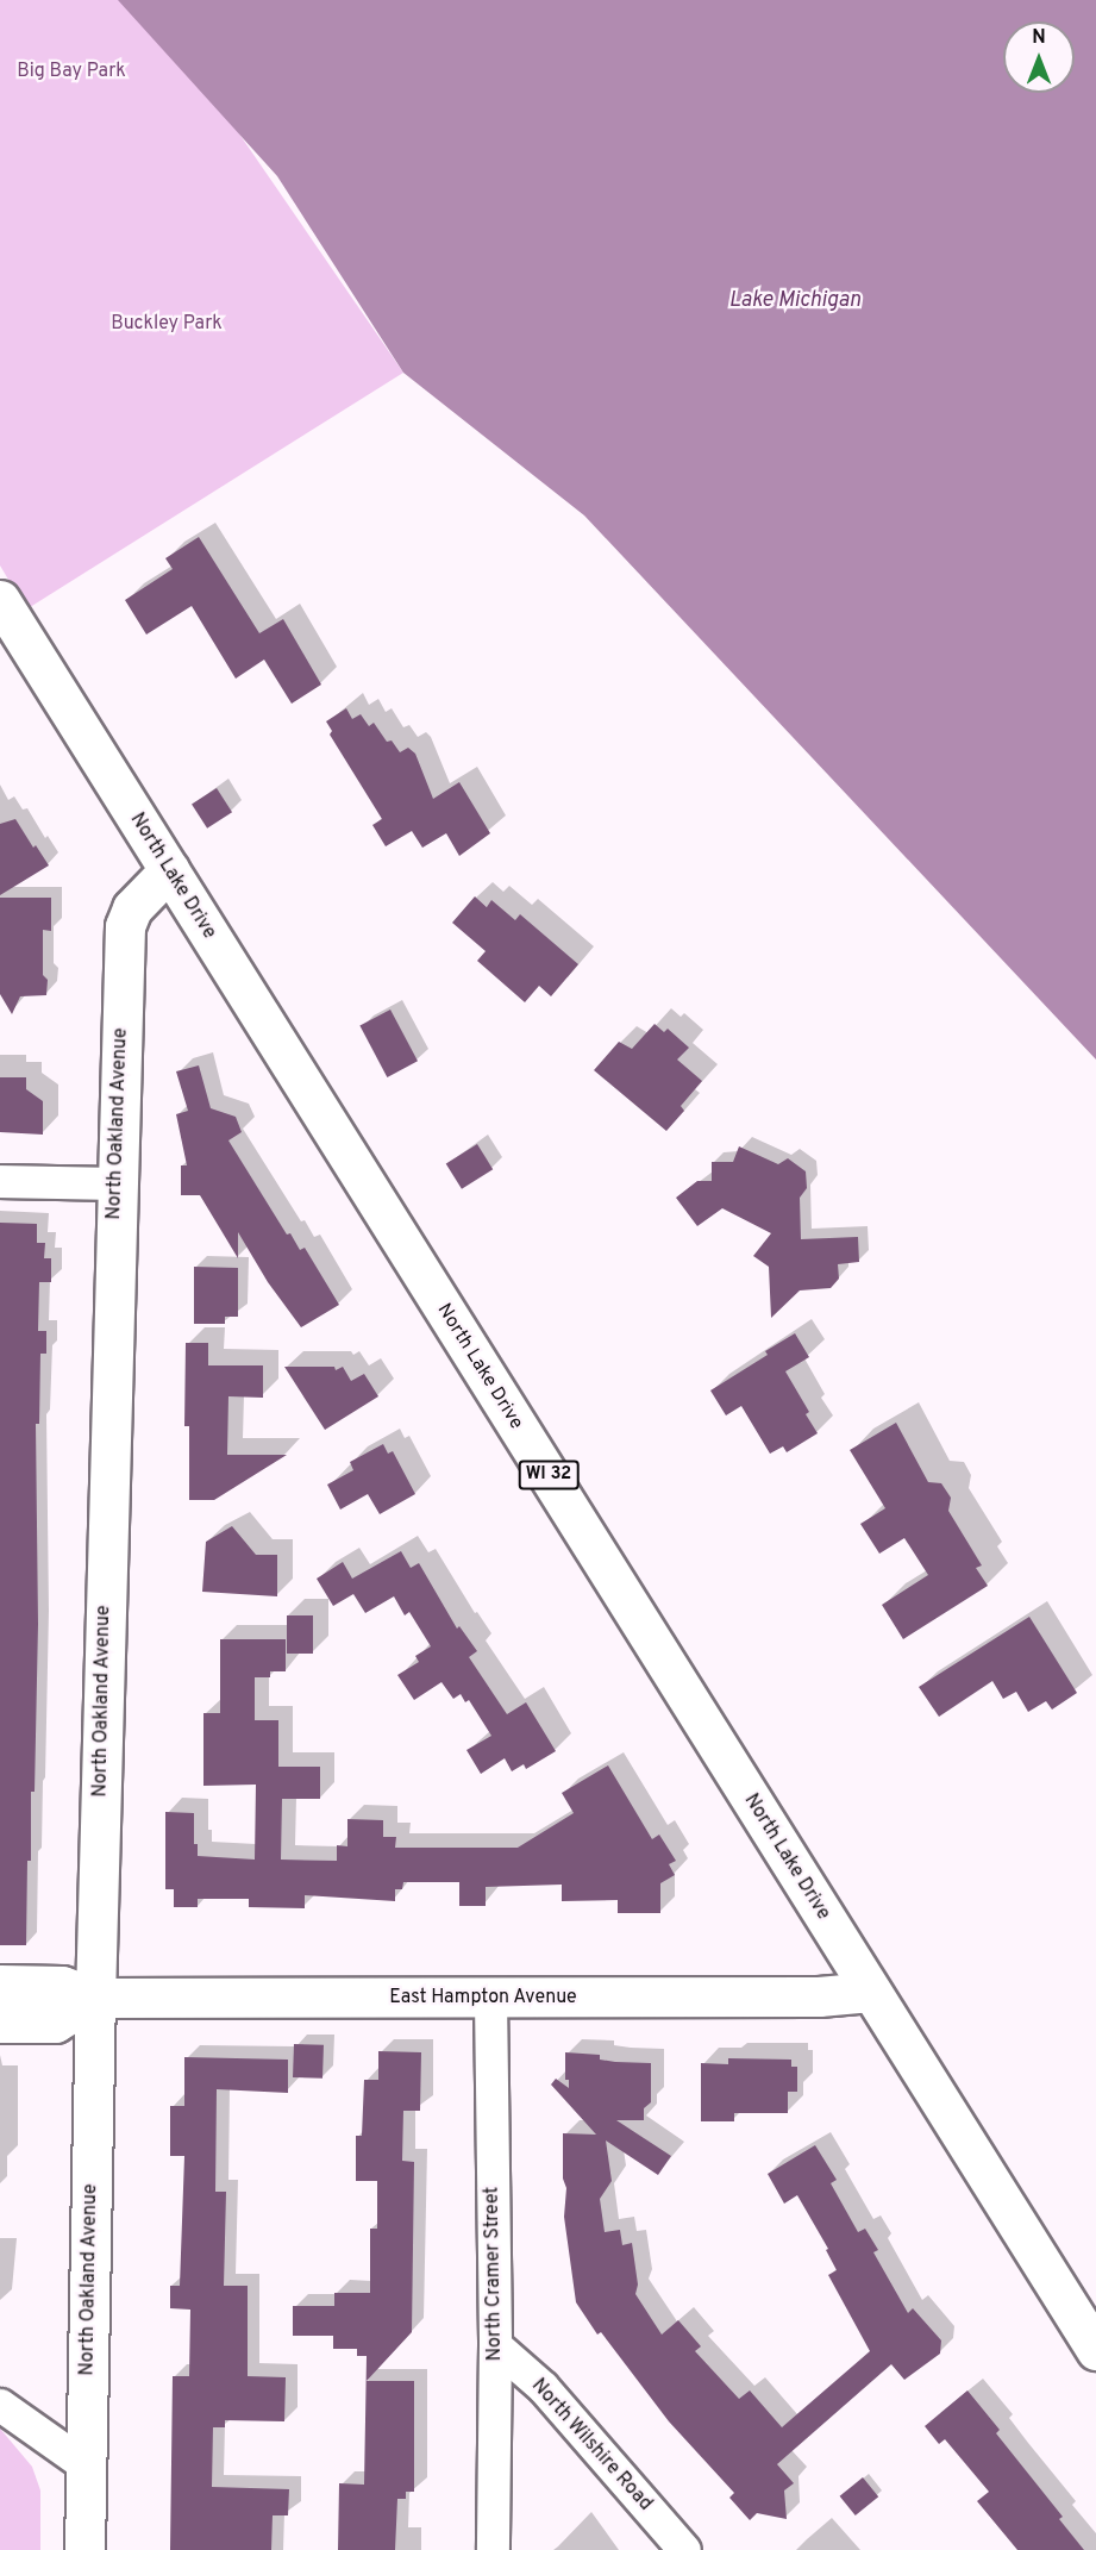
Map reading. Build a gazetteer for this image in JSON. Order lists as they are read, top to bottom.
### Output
{
  "streets": {
    "main road": [
      "North Lake Drive",
      "North Oakland Avenue",
      "WI 32",
      "East Hampton Avenue"
    ],
    "street": ["North Cramer Street", "North Wilshire Road"]
  },
  "crossings": [
    ["North Lake Drive", "North Oakland Avenue"],
    ["North Lake Drive", "East Hampton Avenue"],
    ["North Oakland Avenue", "East Hampton Avenue"],
    ["East Hampton Avenue", "North Cramer Street"],
    ["North Cramer Street", "North Wilshire Road"]
  ],
  "water": ["Lake Michigan"],
  "parks": ["Big Bay Park", "Buckley Park"],
  "north": "top"
}
